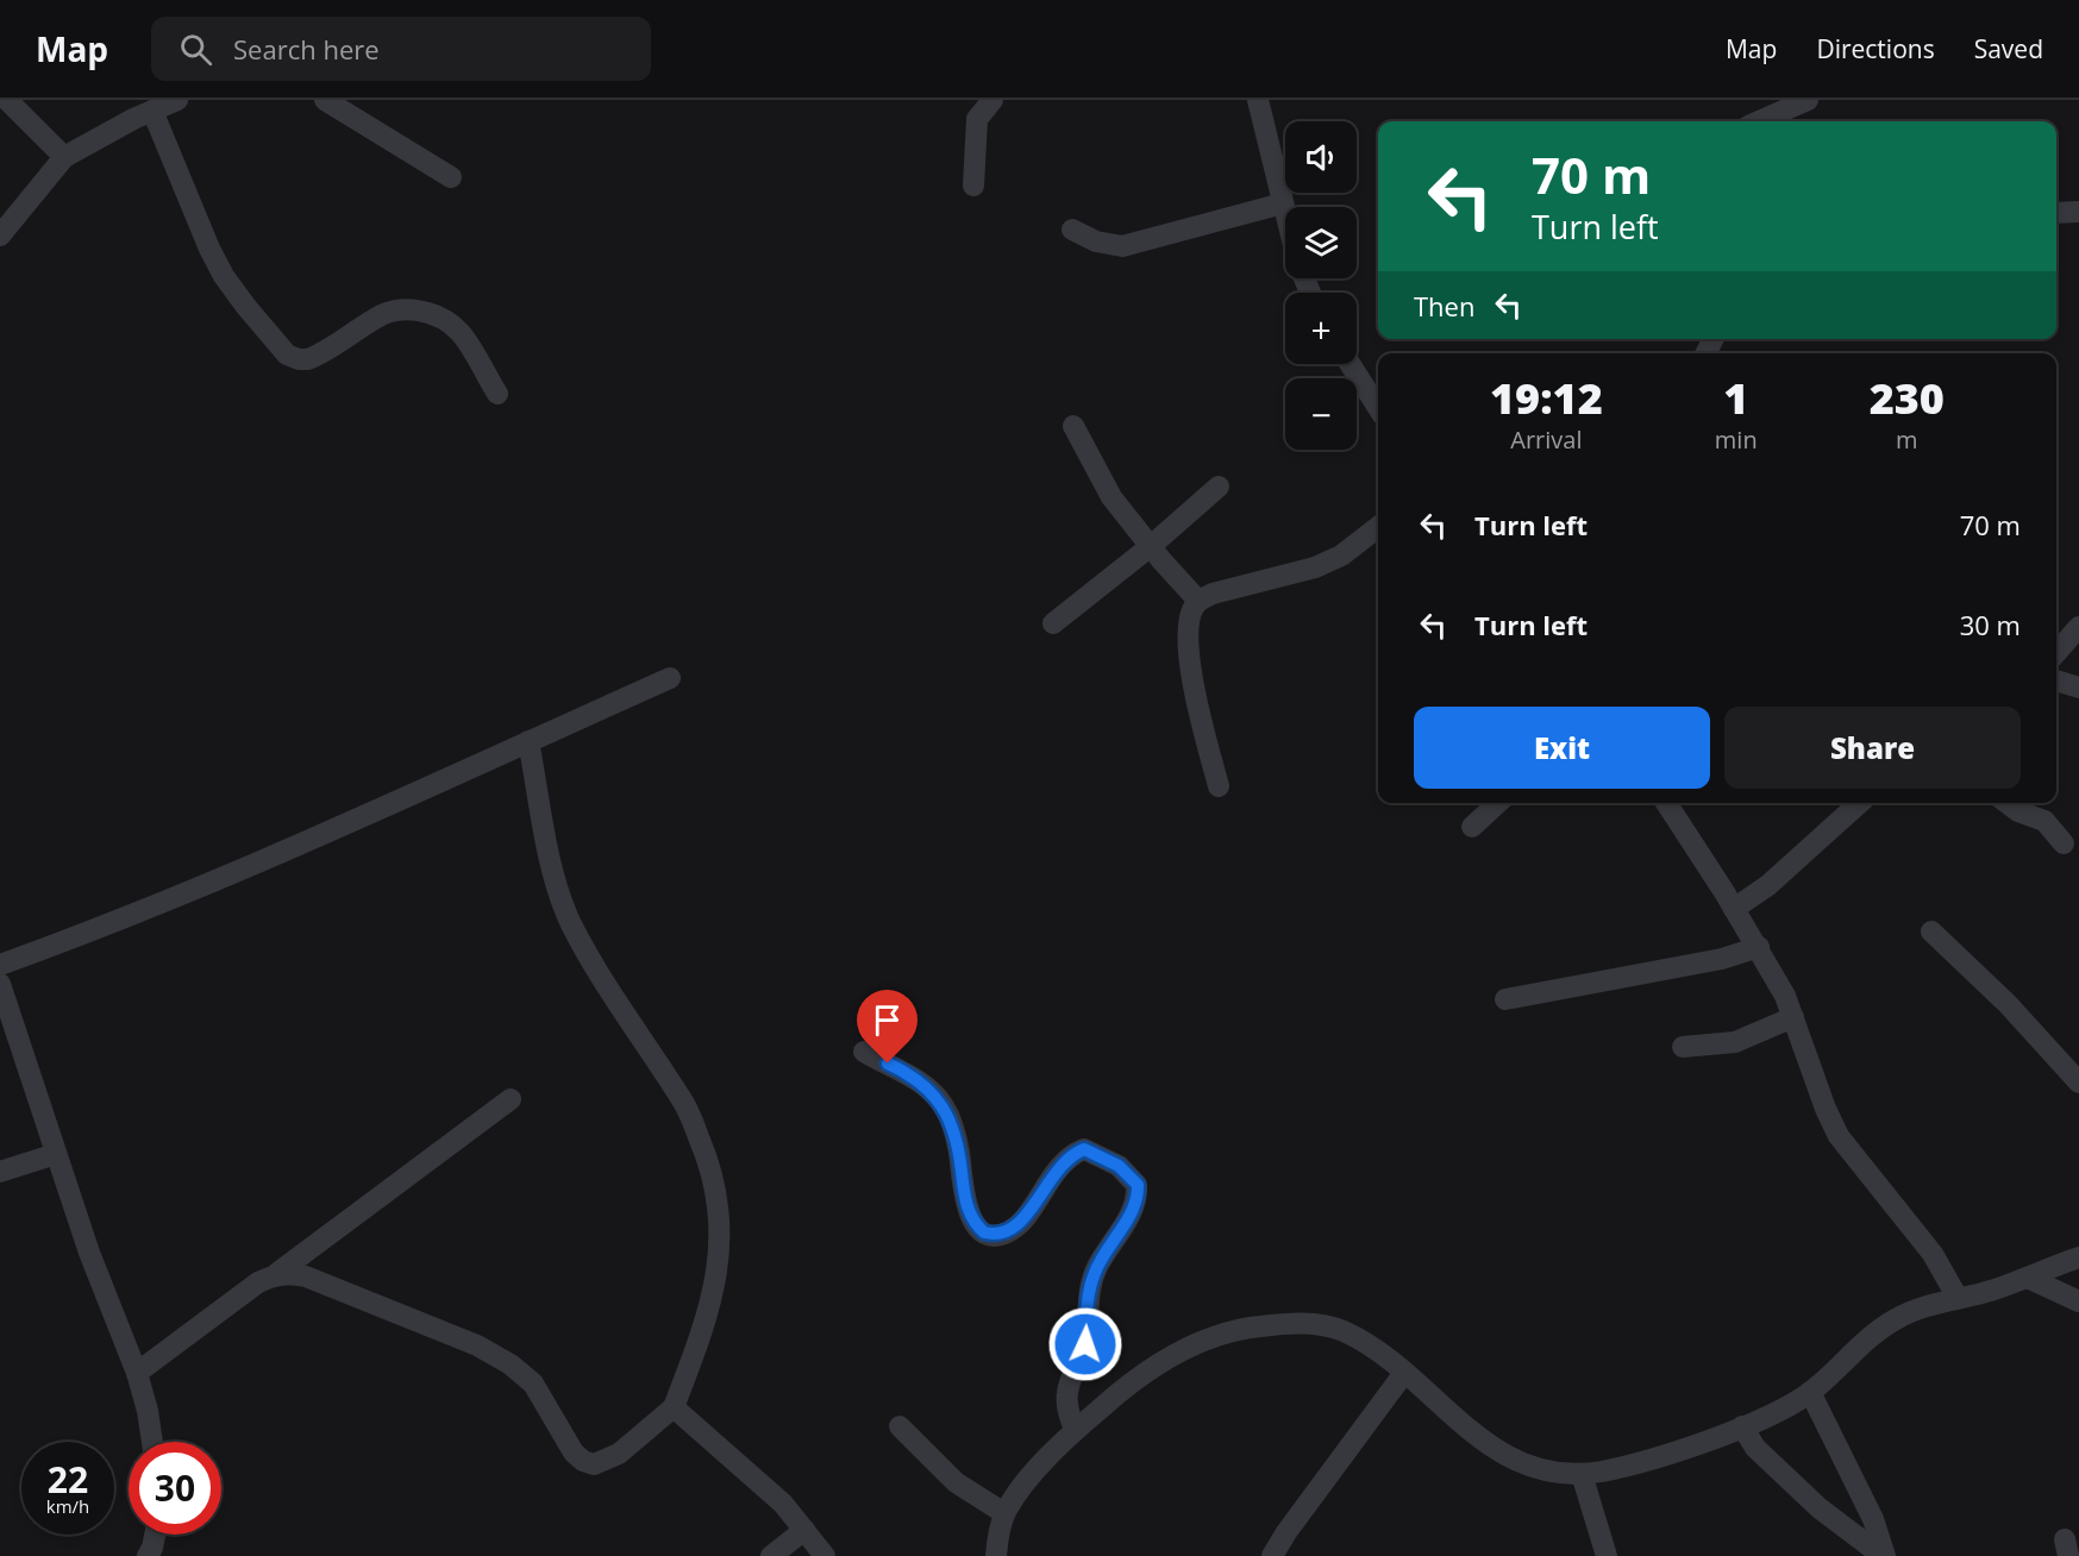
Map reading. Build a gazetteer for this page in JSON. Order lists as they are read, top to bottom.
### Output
{
  "page": {
    "header": "Map",
    "search": "Search here",
    "nav": ["Map", "Directions", "Saved"],
    "map_buttons": ["+", "−"],
    "turn": ["70 m", "Turn left"],
    "then": "Then",
    "eta": [
      "19:12",
      "Arrival",
      "1",
      "min",
      "230",
      "m"
    ],
    "list": [
      {
        "name": "Turn left",
        "value": "70 m"
      },
      {
        "name": "Turn left",
        "value": "30 m"
      }
    ],
    "buttons": ["Exit", "Share"],
    "speed": "22 km/h",
    "limit": "30"
  }
}
